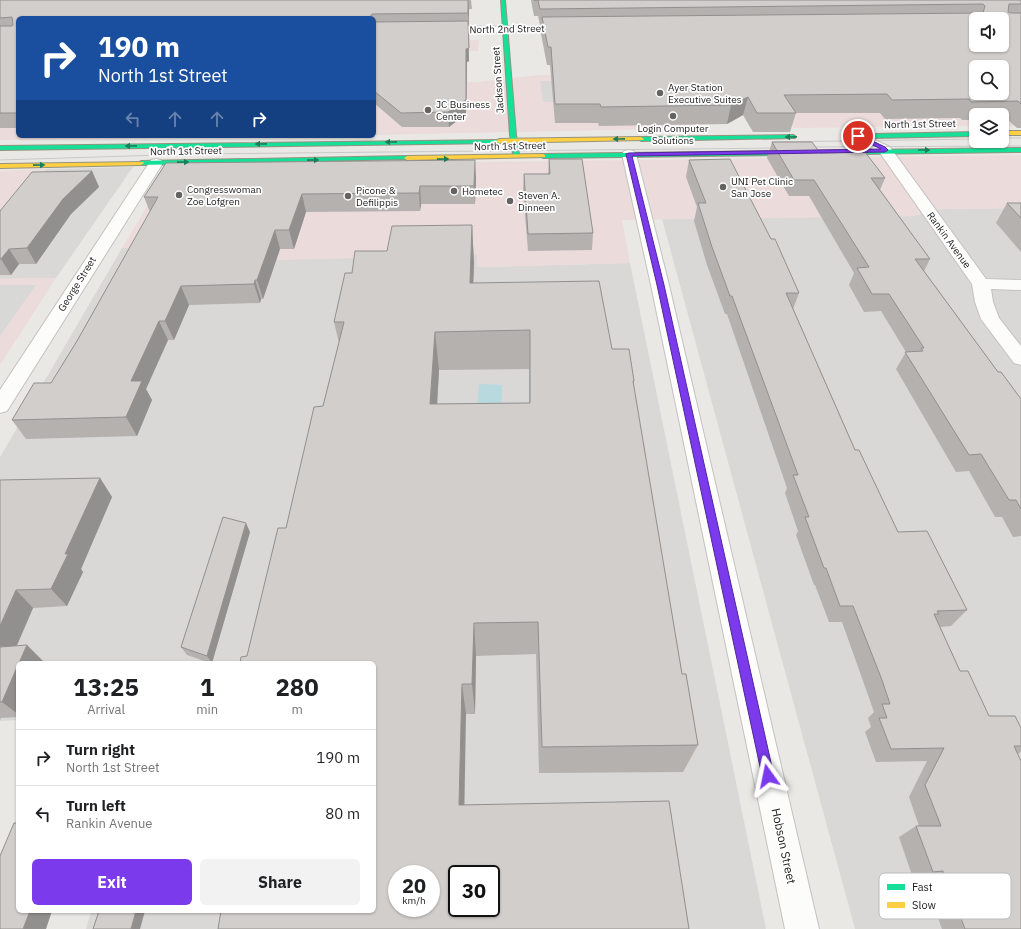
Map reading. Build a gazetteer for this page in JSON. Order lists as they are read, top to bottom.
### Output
{
  "streets": {
    "main road": ["Jackson Street", "North 1st Street"],
    "street": [
      "North 2nd Street",
      "Rankin Avenue",
      "George Street",
      "Hobson Street"
    ]
  },
  "crossings": [
    ["North 2nd Street", "Jackson Street"],
    ["Jackson Street", "North 1st Street"],
    ["North 1st Street", "Rankin Avenue"],
    ["North 1st Street", "George Street"],
    ["North 1st Street", "Hobson Street"]
  ],
  "places": [
    "Ayer Station Executive Suites",
    "JC Business Center",
    "Login Computer Solutions",
    "UNI Pet Clinic San Jose",
    "Hometec",
    "Congresswoman Zoe Lofgren",
    "Picone & Defilippis",
    "Steven A. Dinneen"
  ],
  "legend": ["Fast", "Slow"],
  "page": {
    "turn": ["190 m", "North 1st Street"],
    "eta": [
      "13:25",
      "Arrival",
      "1",
      "min",
      "280",
      "m"
    ],
    "list": [
      {
        "name": "Turn right",
        "note": "North 1st Street",
        "value": "190 m"
      },
      {
        "name": "Turn left",
        "note": "Rankin Avenue",
        "value": "80 m"
      }
    ],
    "buttons": ["Exit", "Share"],
    "speed": "20 km/h",
    "limit": "30"
  }
}
